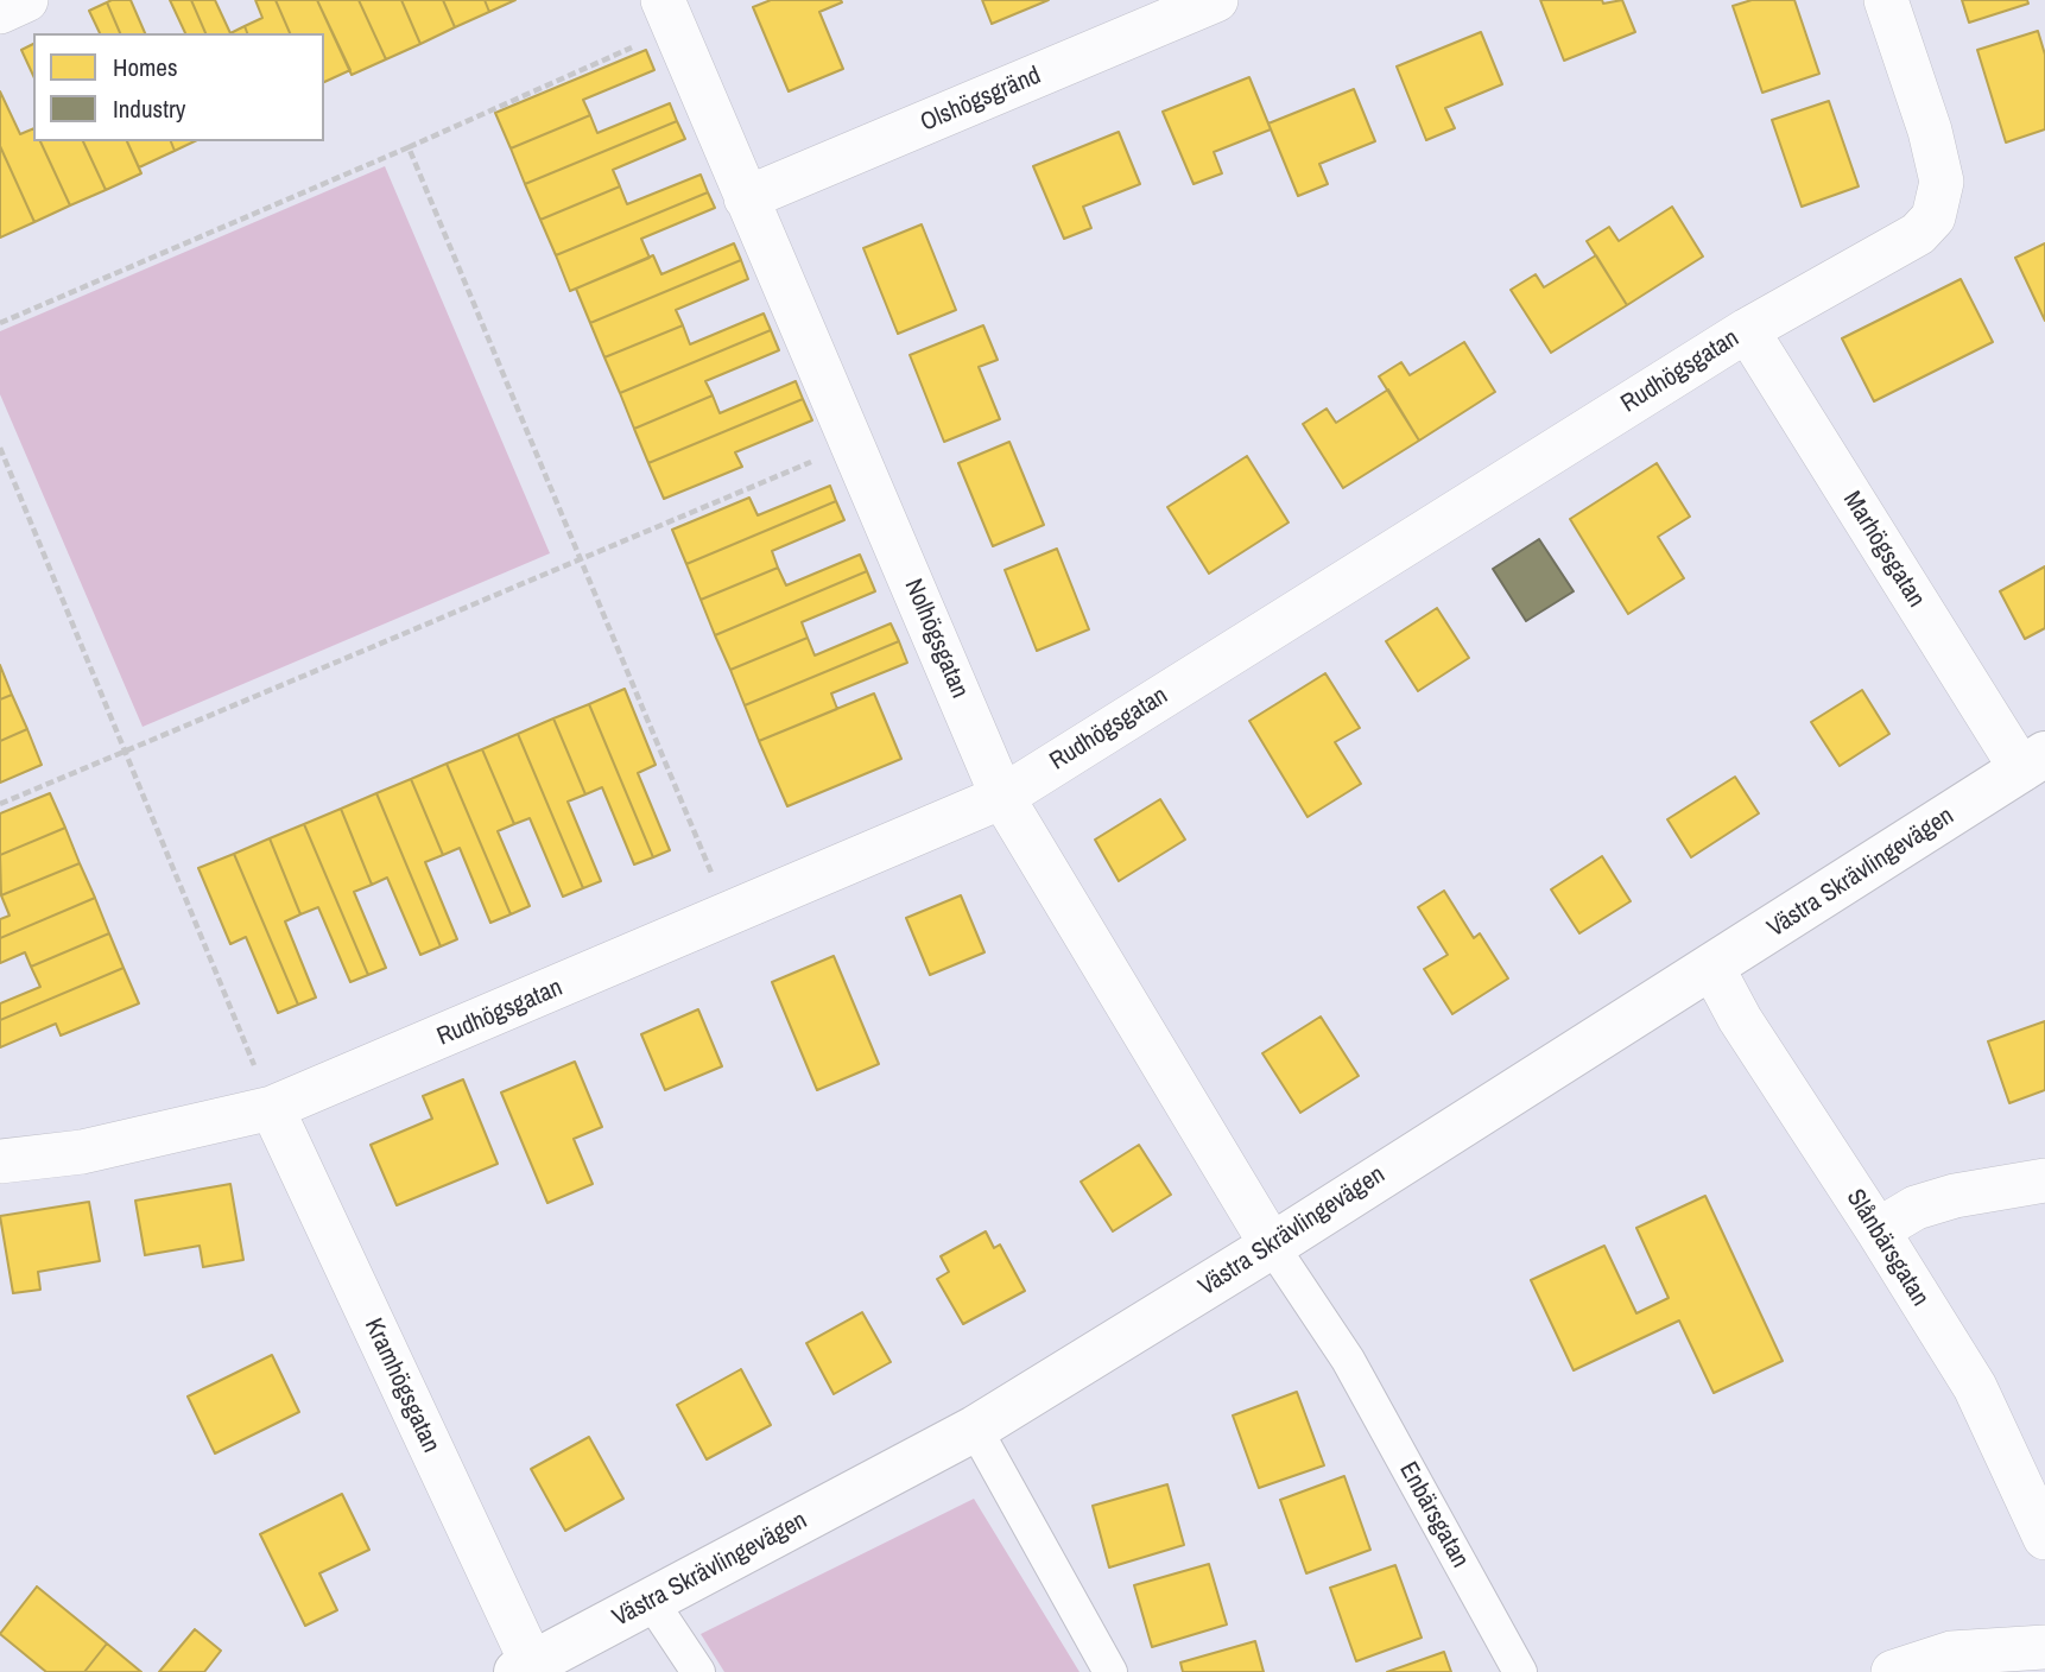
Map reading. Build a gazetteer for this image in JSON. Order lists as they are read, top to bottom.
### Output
{
  "streets": {
    "street": [
      "Olshögsgränd",
      "Rudhögsgatan",
      "Marhögsgatan",
      "Nolhögsgatan",
      "Västra Skrävlingevägen",
      "Slånbärsgatan",
      "Kramhögsgatan",
      "Enbärsgatan"
    ]
  },
  "crossings": [
    ["Olshögsgränd", "Nolhögsgatan"],
    ["Rudhögsgatan", "Marhögsgatan"],
    ["Rudhögsgatan", "Nolhögsgatan"],
    ["Rudhögsgatan", "Kramhögsgatan"],
    ["Marhögsgatan", "Västra Skrävlingevägen"],
    ["Nolhögsgatan", "Västra Skrävlingevägen"],
    ["Nolhögsgatan", "Enbärsgatan"],
    ["Västra Skrävlingevägen", "Slånbärsgatan"],
    ["Västra Skrävlingevägen", "Kramhögsgatan"],
    ["Västra Skrävlingevägen", "Enbärsgatan"]
  ],
  "legend": ["Homes", "Industry"]
}
